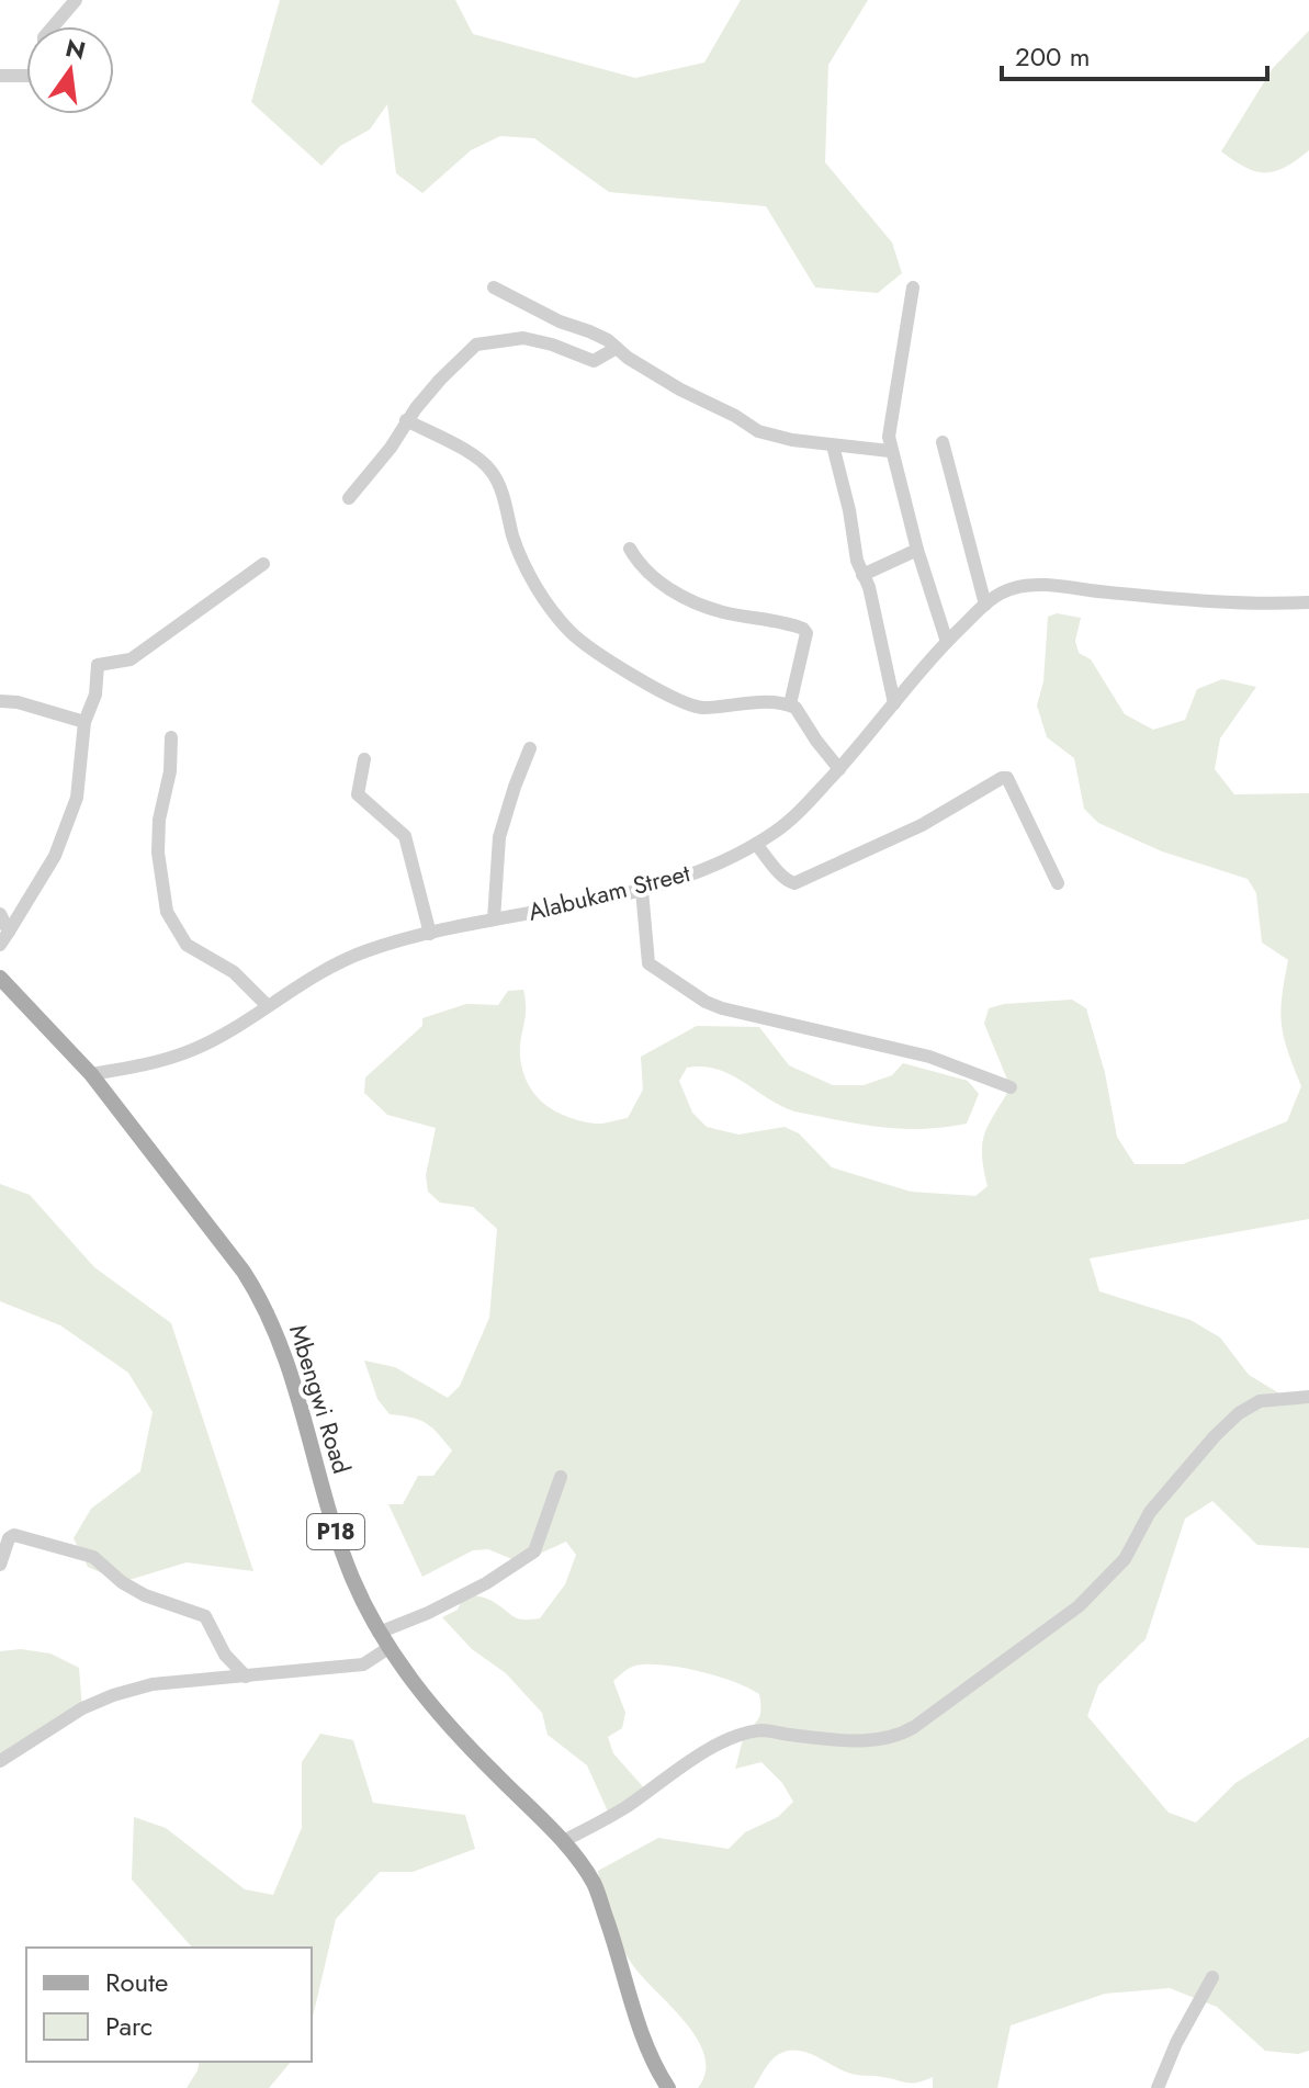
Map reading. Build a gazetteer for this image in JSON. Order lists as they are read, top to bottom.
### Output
{
  "streets": {
    "main road": ["Mbengwi Road", "P18"],
    "street": ["Alabukam Street"]
  },
  "crossings": [
    ["Alabukam Street", "Mbengwi Road"]
  ],
  "legend": ["Route", "Parc"],
  "scale_bar": "200 m",
  "north": "top"
}
